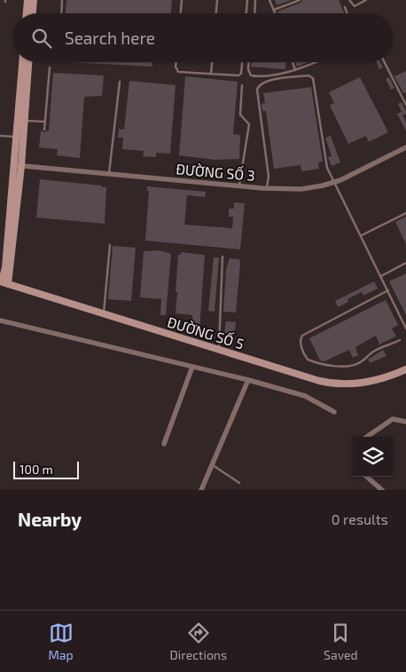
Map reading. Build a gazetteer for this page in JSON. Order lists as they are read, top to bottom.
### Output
{
  "streets": {
    "street": ["ĐƯỜNG SỐ 3", "ĐƯỜNG SỐ 5"]
  },
  "scale_bar": "100 m",
  "page": {
    "search": "Search here",
    "scale": "100 m",
    "heading": ["Nearby", "0 results"],
    "nav": ["Map", "Directions", "Saved"]
  }
}
